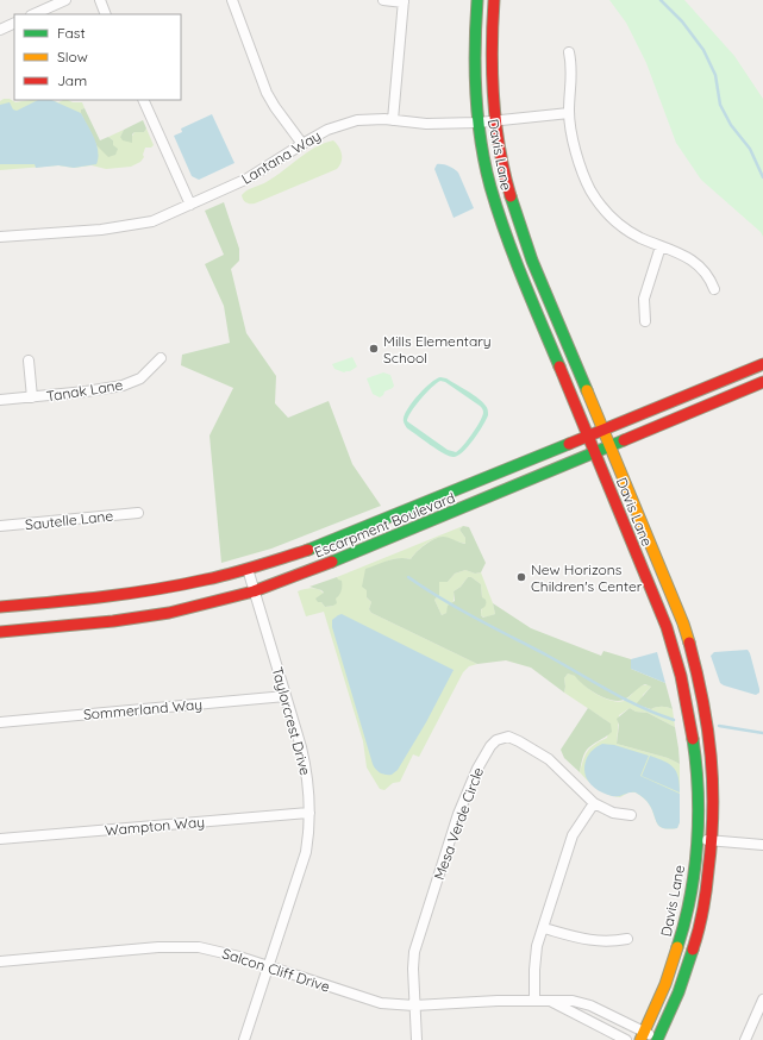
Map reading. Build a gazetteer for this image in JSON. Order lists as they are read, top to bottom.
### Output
{
  "streets": {
    "main road": ["Davis Lane", "Escarpment Boulevard"],
    "street": [
      "Lantana Way",
      "Tanak Lane",
      "Sautelle Lane",
      "Sommerland Way",
      "Taylorcrest Drive",
      "Mesa Verde Circle",
      "Wampton Way",
      "Salcon Cliff Drive"
    ]
  },
  "crossings": [
    ["Davis Lane", "Lantana Way"],
    ["Davis Lane", "Escarpment Boulevard"],
    ["Davis Lane", "Salcon Cliff Drive"],
    ["Escarpment Boulevard", "Taylorcrest Drive"],
    ["Sommerland Way", "Taylorcrest Drive"],
    ["Taylorcrest Drive", "Wampton Way"],
    ["Taylorcrest Drive", "Salcon Cliff Drive"],
    ["Mesa Verde Circle", "Salcon Cliff Drive"]
  ],
  "places": ["Mills Elementary School", "New Horizons Children's Center"],
  "legend": ["Fast", "Slow", "Jam"]
}
